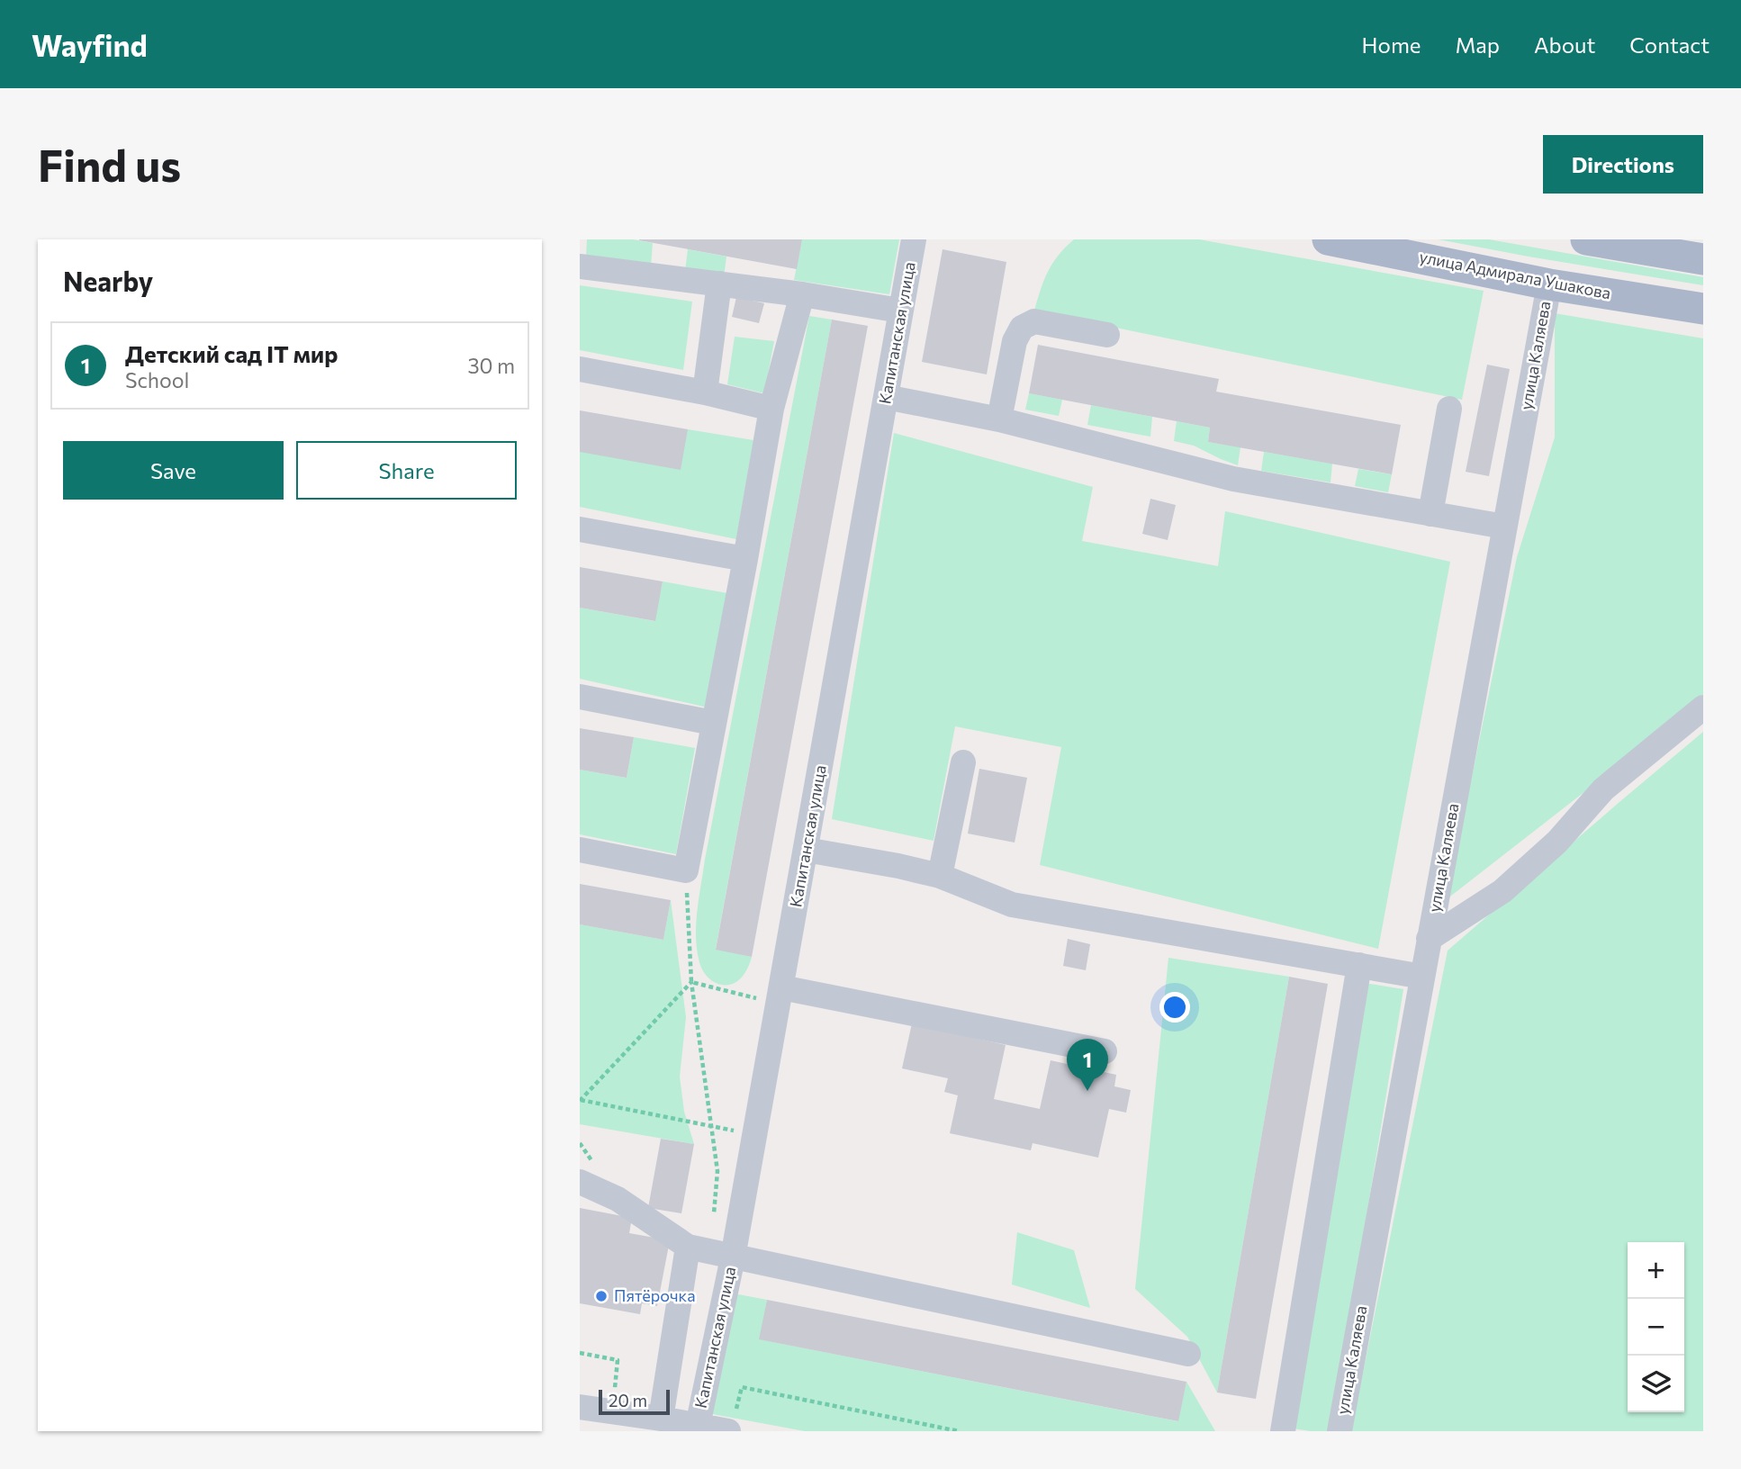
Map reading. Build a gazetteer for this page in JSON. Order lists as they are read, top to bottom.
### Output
{
  "streets": {
    "main road": ["улица Адмирала Ушакова"],
    "street": ["Капитанская улица", "улица Каляева"]
  },
  "crossings": [
    ["улица Адмирала Ушакова", "улица Каляева"]
  ],
  "places": ["Пятёрочка"],
  "scale_bar": "20 m",
  "page": {
    "header": "Wayfind",
    "nav": [
      "Home",
      "Map",
      "About",
      "Contact"
    ],
    "buttons": [
      "Directions",
      ["Save", "Share"]
    ],
    "title": "Find us",
    "heading": "Nearby",
    "list": [
      {
        "mark": "1",
        "name": "Детский сад IT мир",
        "note": "School",
        "value": "30 m"
      }
    ],
    "pins": "1",
    "map_buttons": ["+", "−"],
    "scale": "20 m"
  }
}
